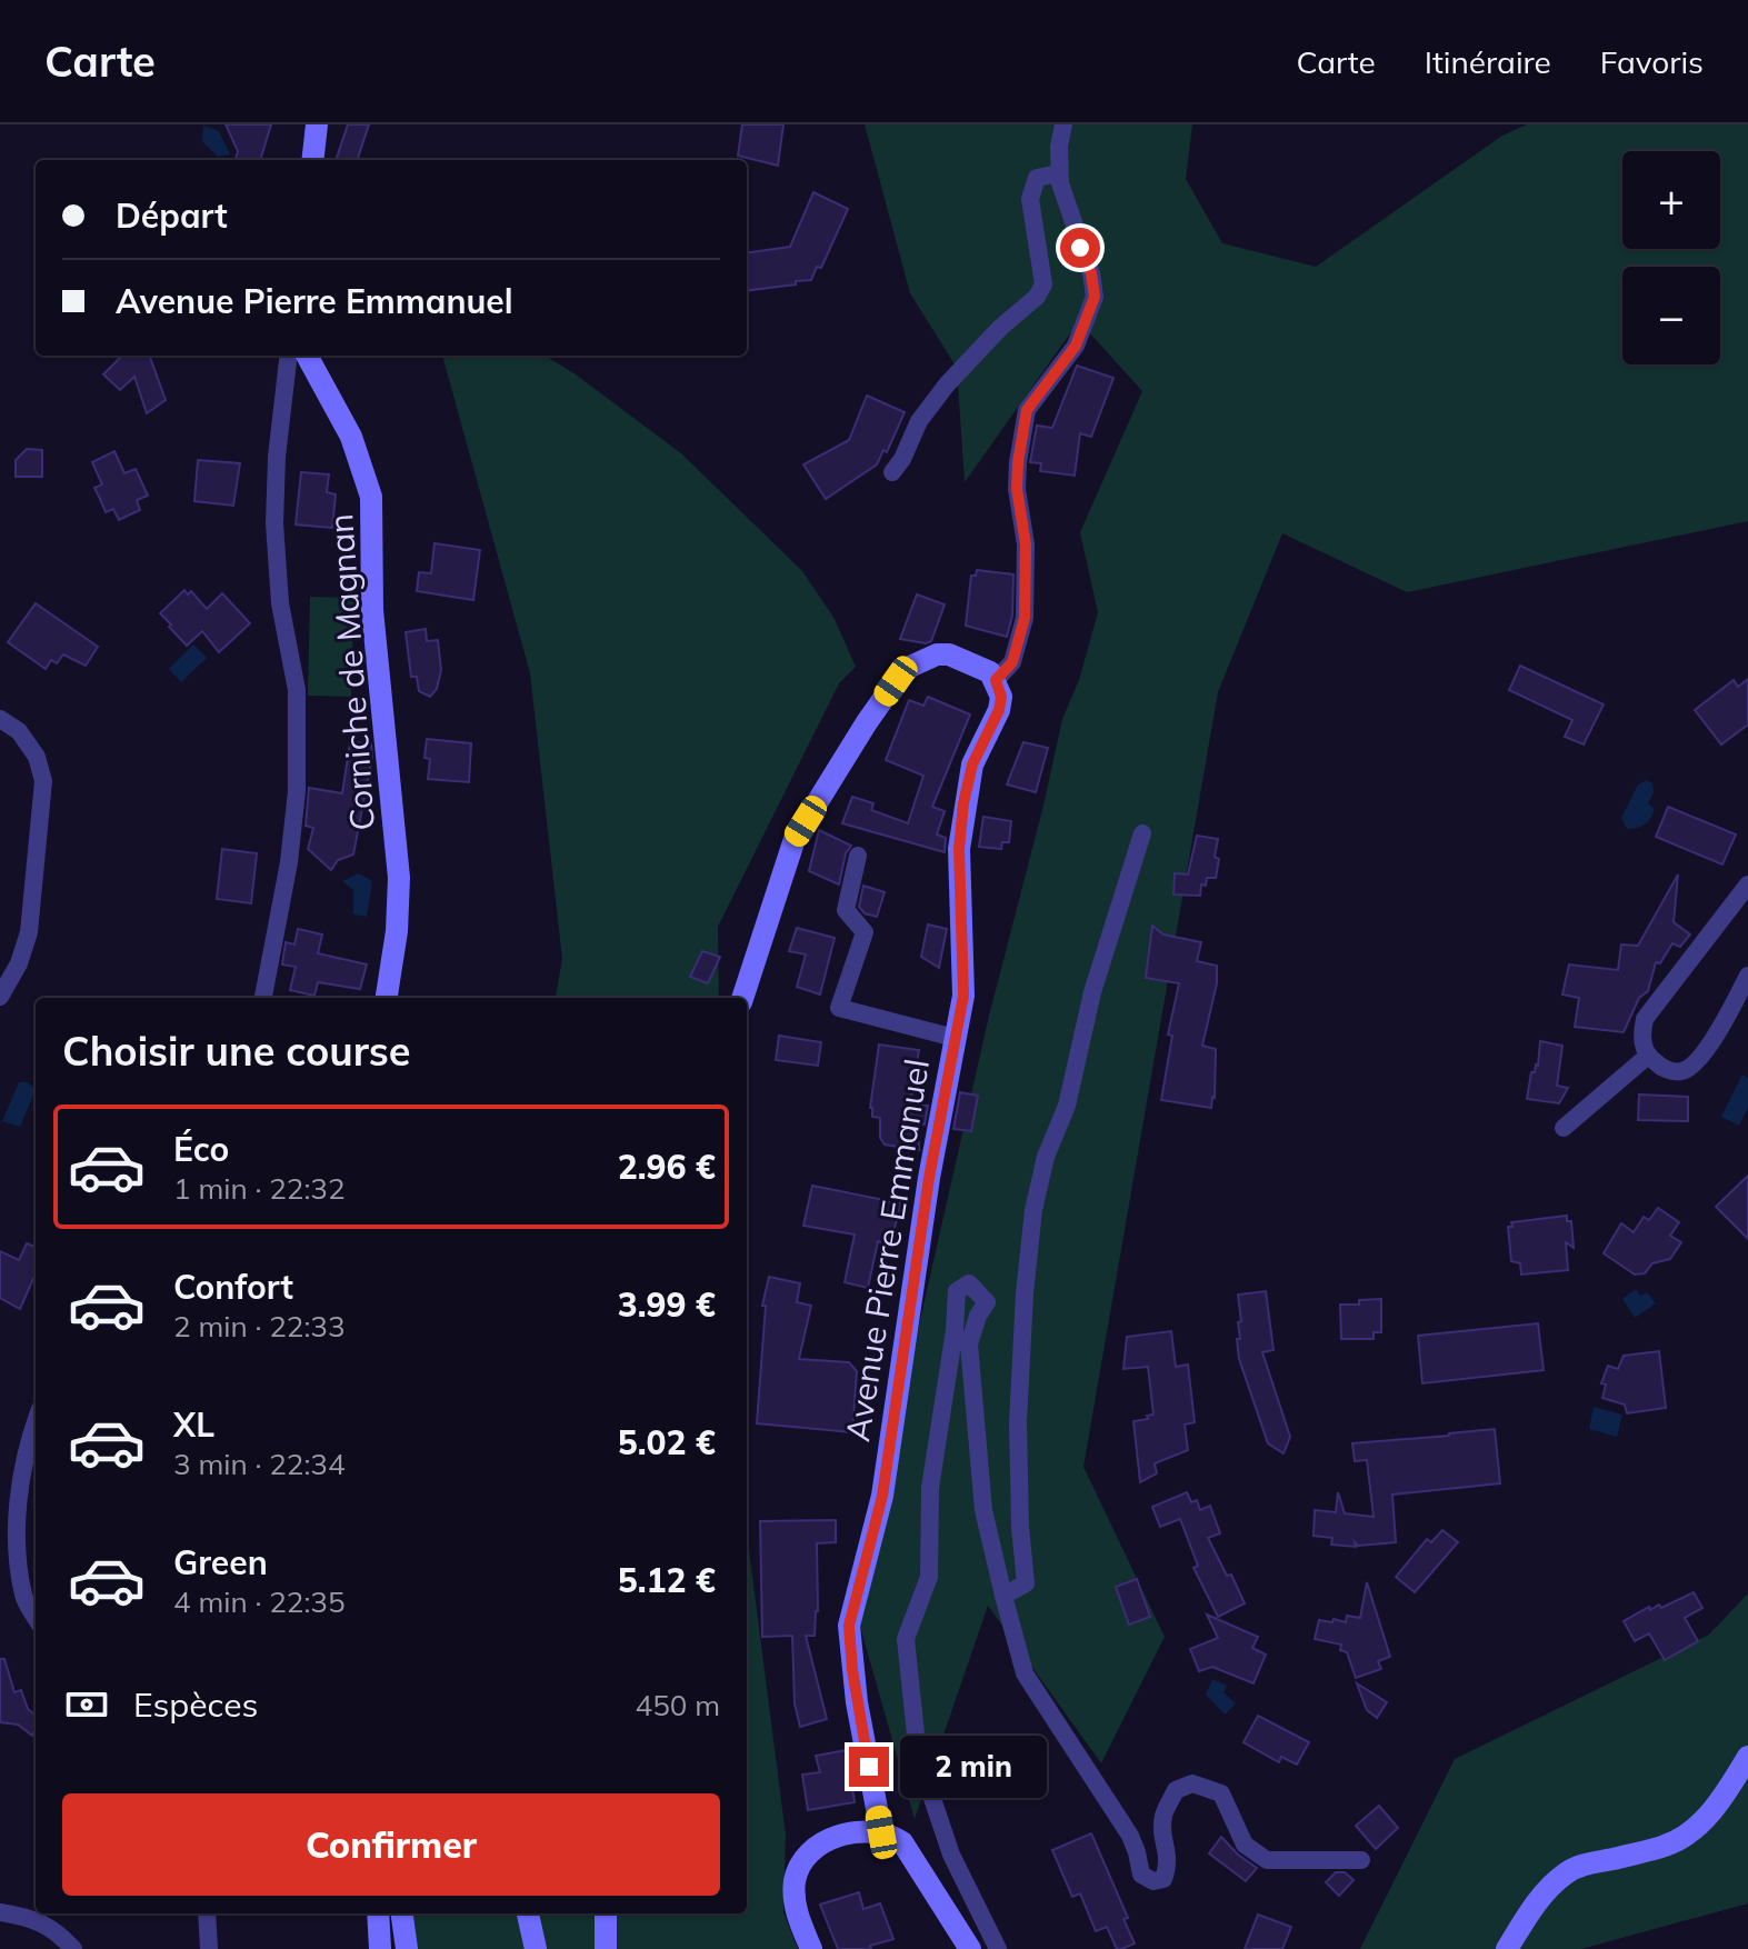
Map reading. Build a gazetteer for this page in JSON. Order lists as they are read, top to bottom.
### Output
{
  "streets": {
    "street": ["Corniche de Magnan", "Avenue Pierre Emmanuel"]
  },
  "page": {
    "header": "Carte",
    "nav": ["Carte", "Itinéraire", "Favoris"],
    "map_buttons": ["+", "−"],
    "banner": ["Départ", "Avenue Pierre Emmanuel"],
    "heading": "Choisir une course",
    "list": [
      {
        "name": "Éco",
        "note": "1 min · 22:32",
        "value": "2.96 €"
      },
      {
        "name": "Confort",
        "note": "2 min · 22:33",
        "value": "3.99 €"
      },
      {
        "name": "XL",
        "note": "3 min · 22:34",
        "value": "5.02 €"
      },
      {
        "name": "Green",
        "note": "4 min · 22:35",
        "value": "5.12 €"
      }
    ],
    "pay": ["Espèces", "450 m"],
    "bubble": "2 min",
    "buttons": "Confirmer"
  }
}
